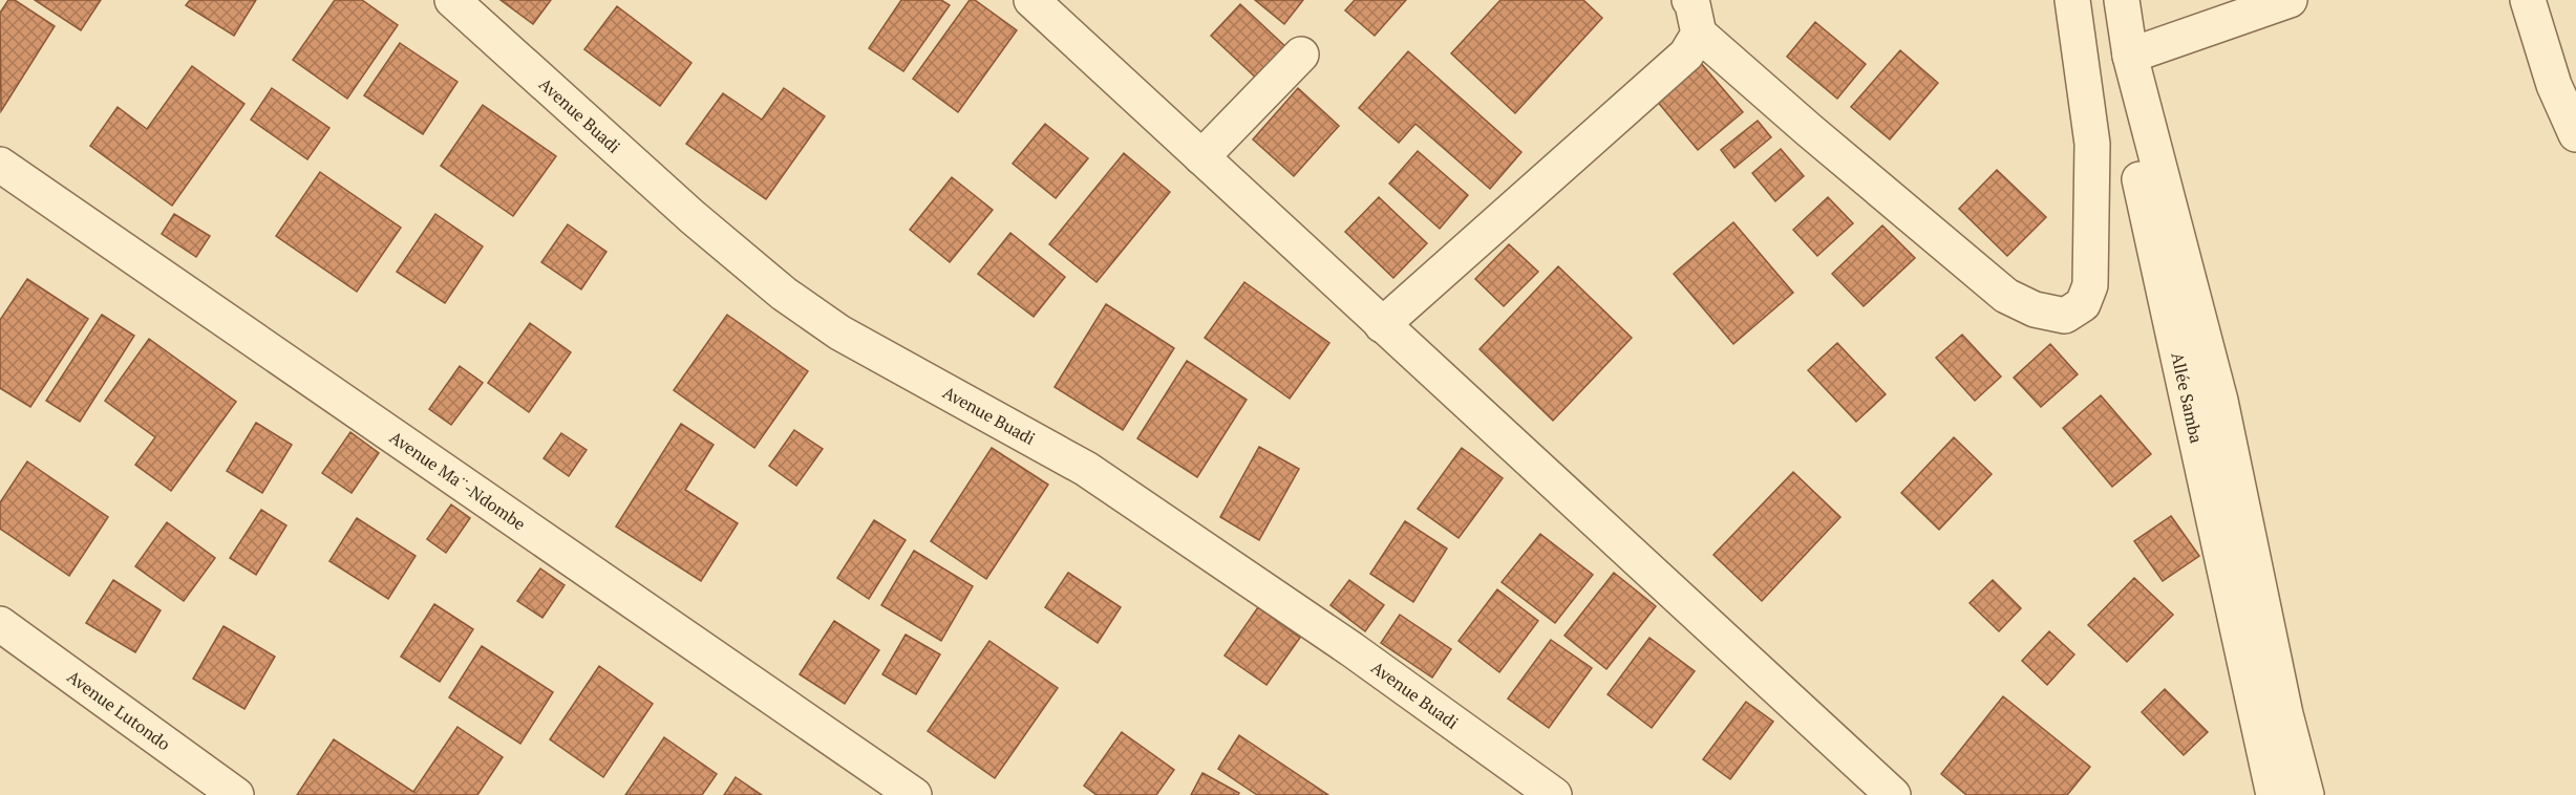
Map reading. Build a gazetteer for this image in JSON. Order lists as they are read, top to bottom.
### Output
{
  "streets": {
    "street": [
      "Avenue Buadi",
      "Allée Samba",
      "Avenue Ma¨-Ndombe",
      "Avenue Lutondo"
    ]
  }
}
